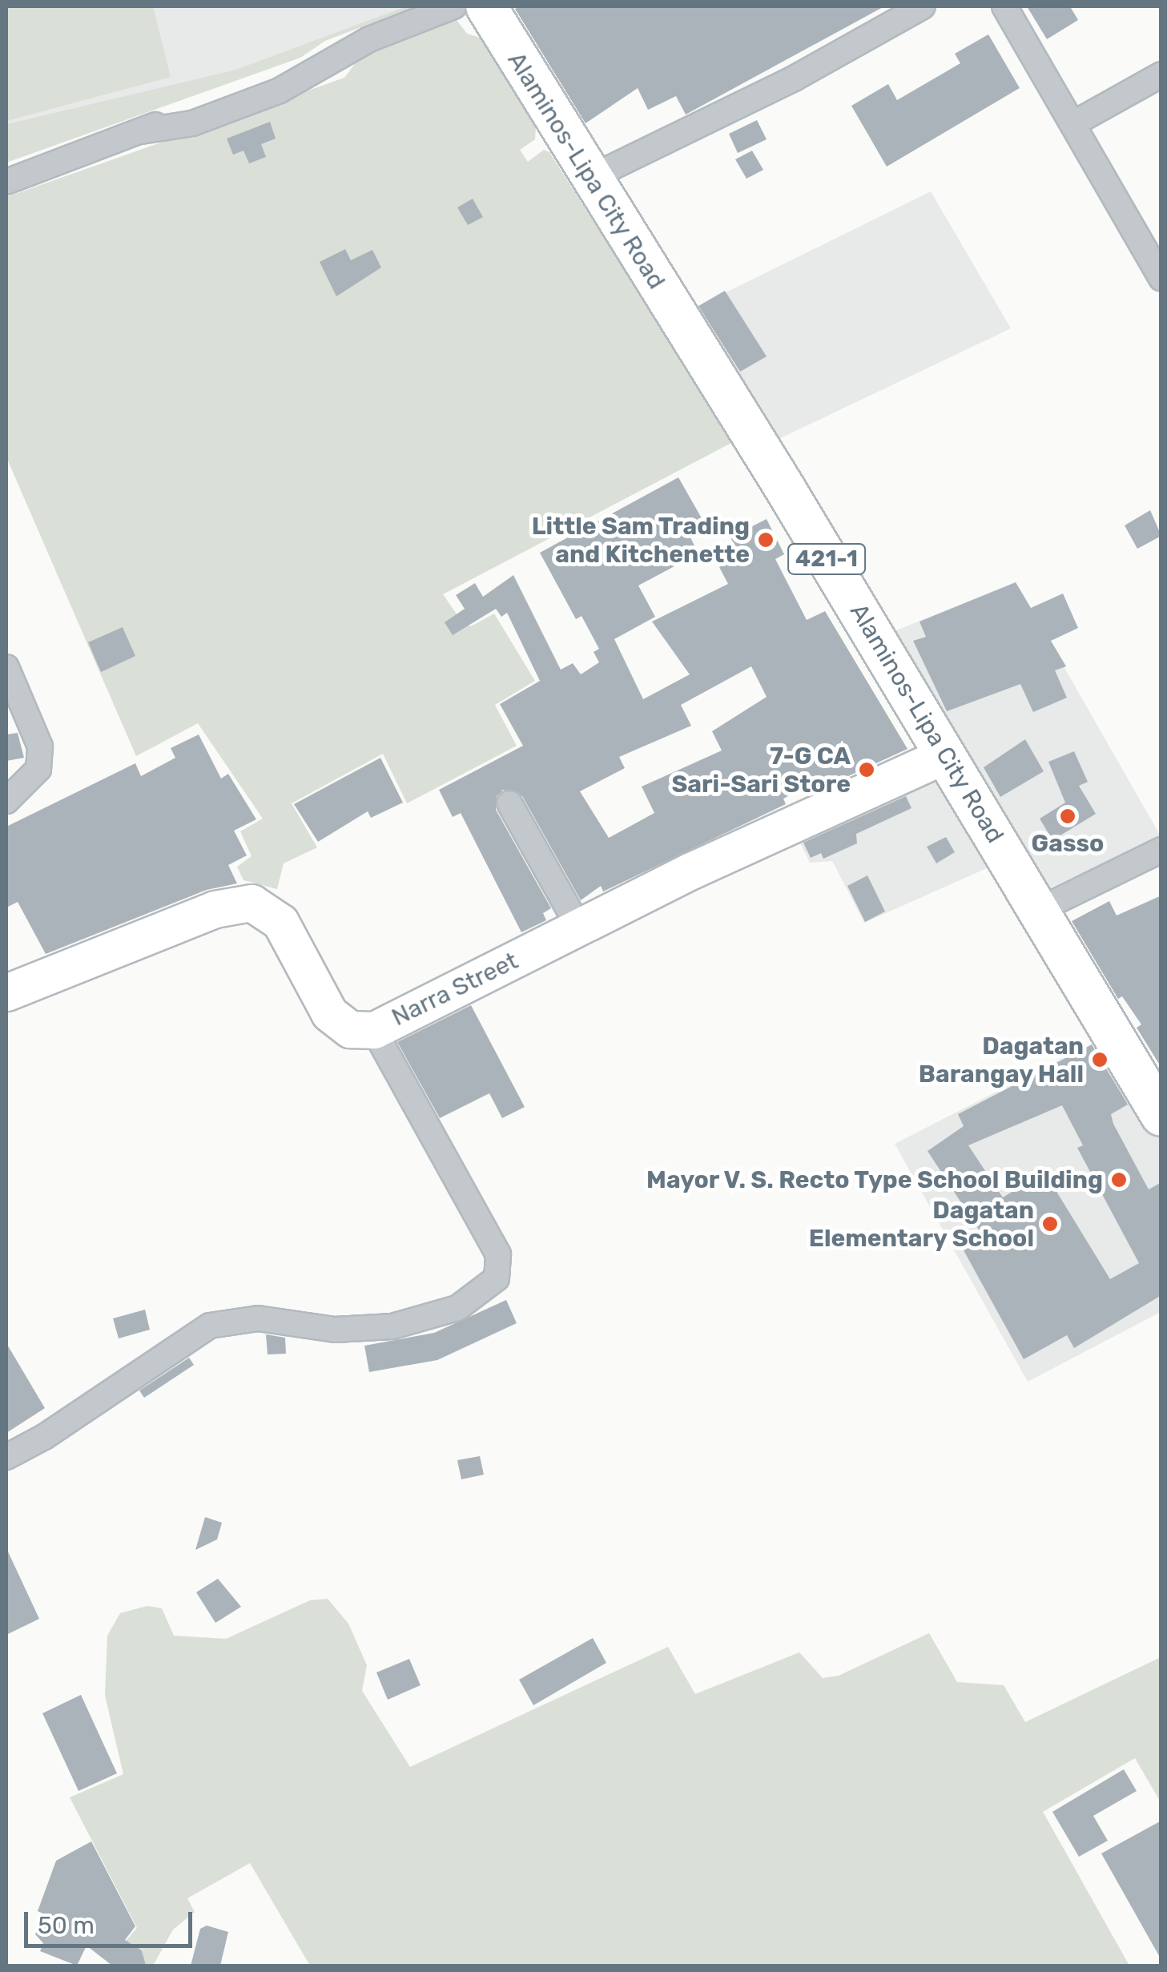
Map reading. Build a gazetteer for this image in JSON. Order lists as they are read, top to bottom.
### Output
{
  "streets": {
    "main road": ["Alaminos-Lipa City Road", "421-1"],
    "street": ["Narra Street"]
  },
  "crossings": [
    ["Alaminos-Lipa City Road", "Narra Street"]
  ],
  "places": [
    "Little Sam Trading and Kitchenette",
    "7-G CA Sari-Sari Store",
    "Gasso",
    "Dagatan Barangay Hall",
    "Mayor V. S. Recto Type School Building",
    "Dagatan Elementary School"
  ],
  "scale_bar": "50 m"
}
